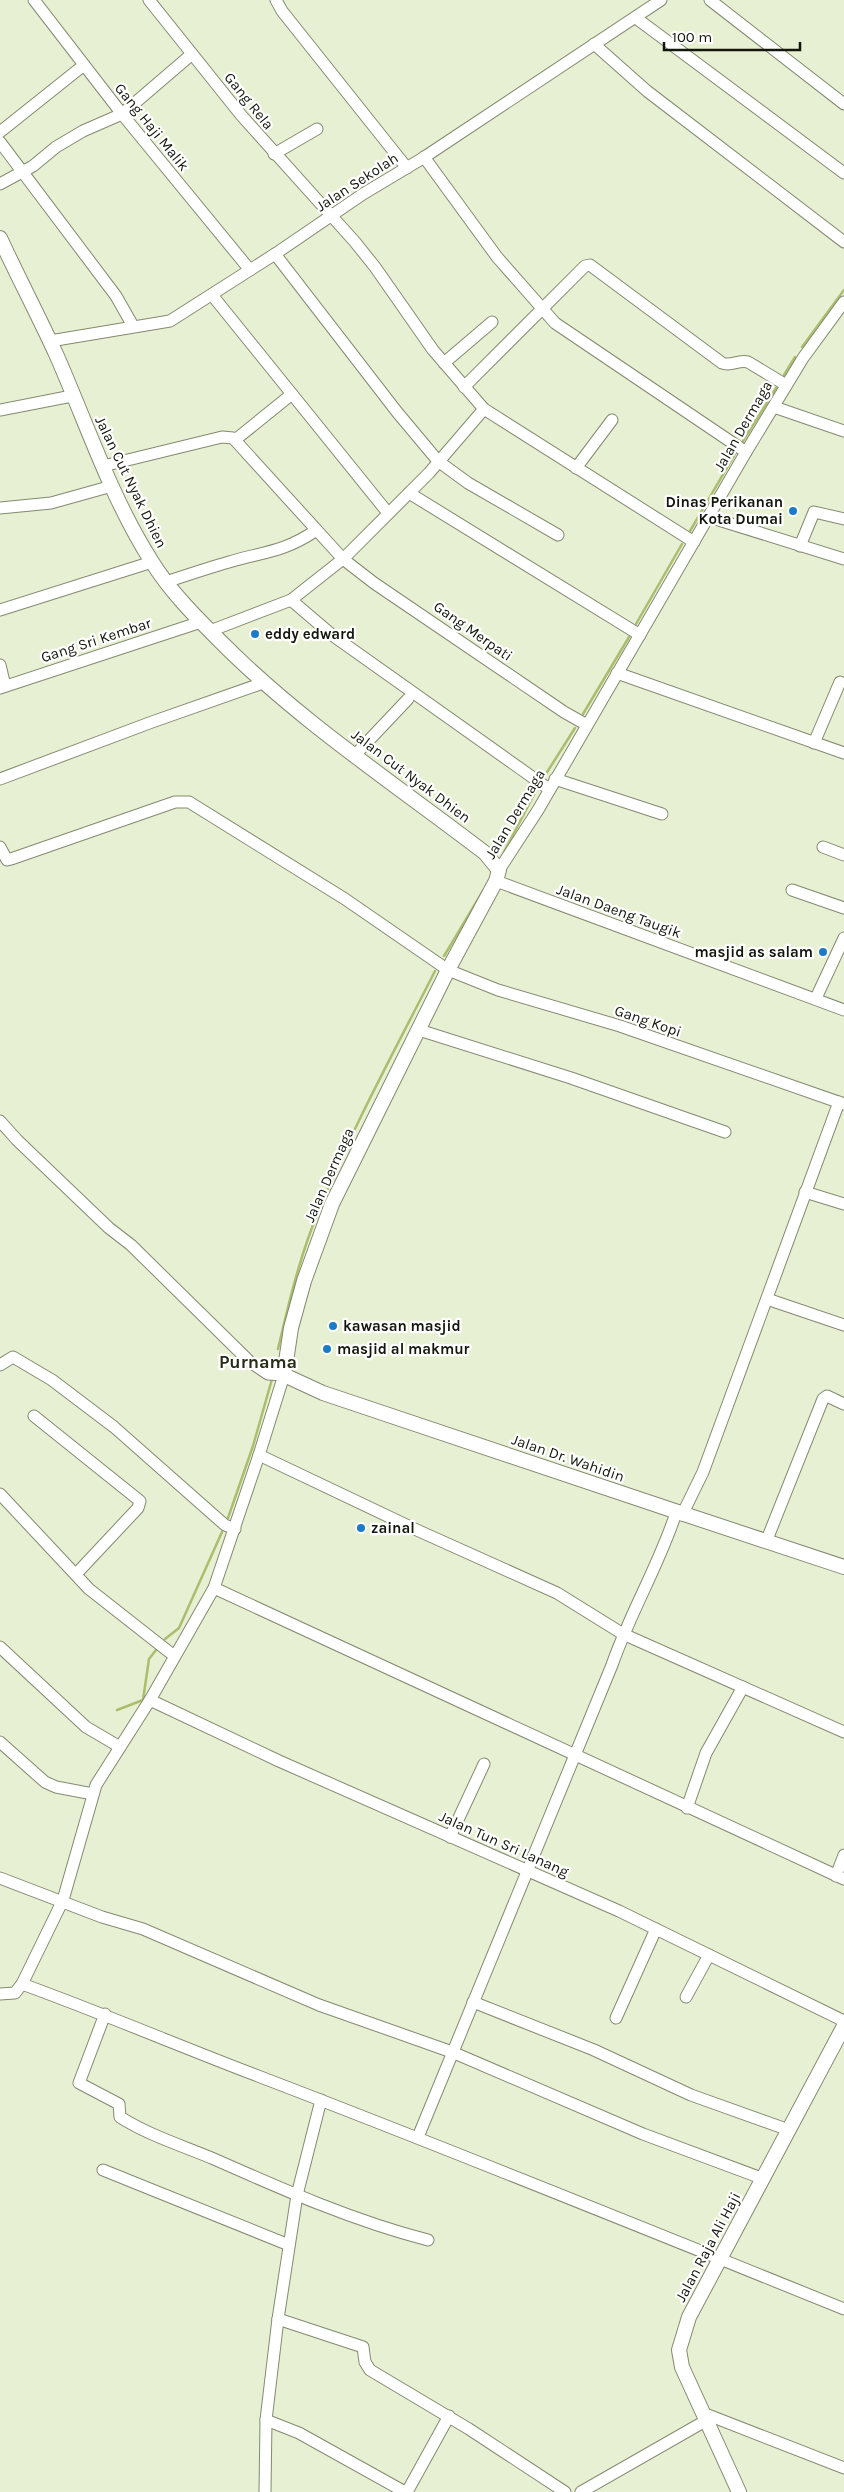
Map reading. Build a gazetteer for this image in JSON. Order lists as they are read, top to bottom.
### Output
{
  "streets": {
    "main road": [
      "Jalan Dermaga",
      "Jalan Cut Nyak Dhien",
      "Jalan Dr. Wahidin",
      "Jalan Raja Ali Haji"
    ],
    "street": [
      "Gang Rela",
      "Gang Haji Malik",
      "Jalan Sekolah",
      "Gang Merpati",
      "Gang Sri Kembar",
      "Jalan Daeng Taugik",
      "Gang Kopi",
      "Jalan Tun Sri Lanang"
    ]
  },
  "crossings": [
    ["Gang Rela", "Jalan Sekolah"],
    ["Gang Rela", "Jalan Dermaga"],
    ["Gang Rela", "Gang Sri Kembar"],
    ["Gang Haji Malik", "Jalan Sekolah"],
    ["Jalan Sekolah", "Jalan Cut Nyak Dhien"],
    ["Jalan Dermaga", "Jalan Cut Nyak Dhien"],
    ["Jalan Dermaga", "Gang Merpati"],
    ["Jalan Dermaga", "Jalan Daeng Taugik"],
    ["Jalan Dermaga", "Gang Kopi"],
    ["Jalan Dermaga", "Jalan Dr. Wahidin"],
    ["Jalan Cut Nyak Dhien", "Gang Sri Kembar"],
    ["Jalan Cut Nyak Dhien", "Jalan Daeng Taugik"],
    ["Gang Merpati", "Gang Sri Kembar"]
  ],
  "districts": ["Purnama"],
  "places": [
    "Dinas Perikanan Kota Dumai",
    "eddy edward",
    "masjid as salam",
    "kawasan masjid",
    "masjid al makmur",
    "zainal"
  ],
  "scale_bar": "100 m"
}
